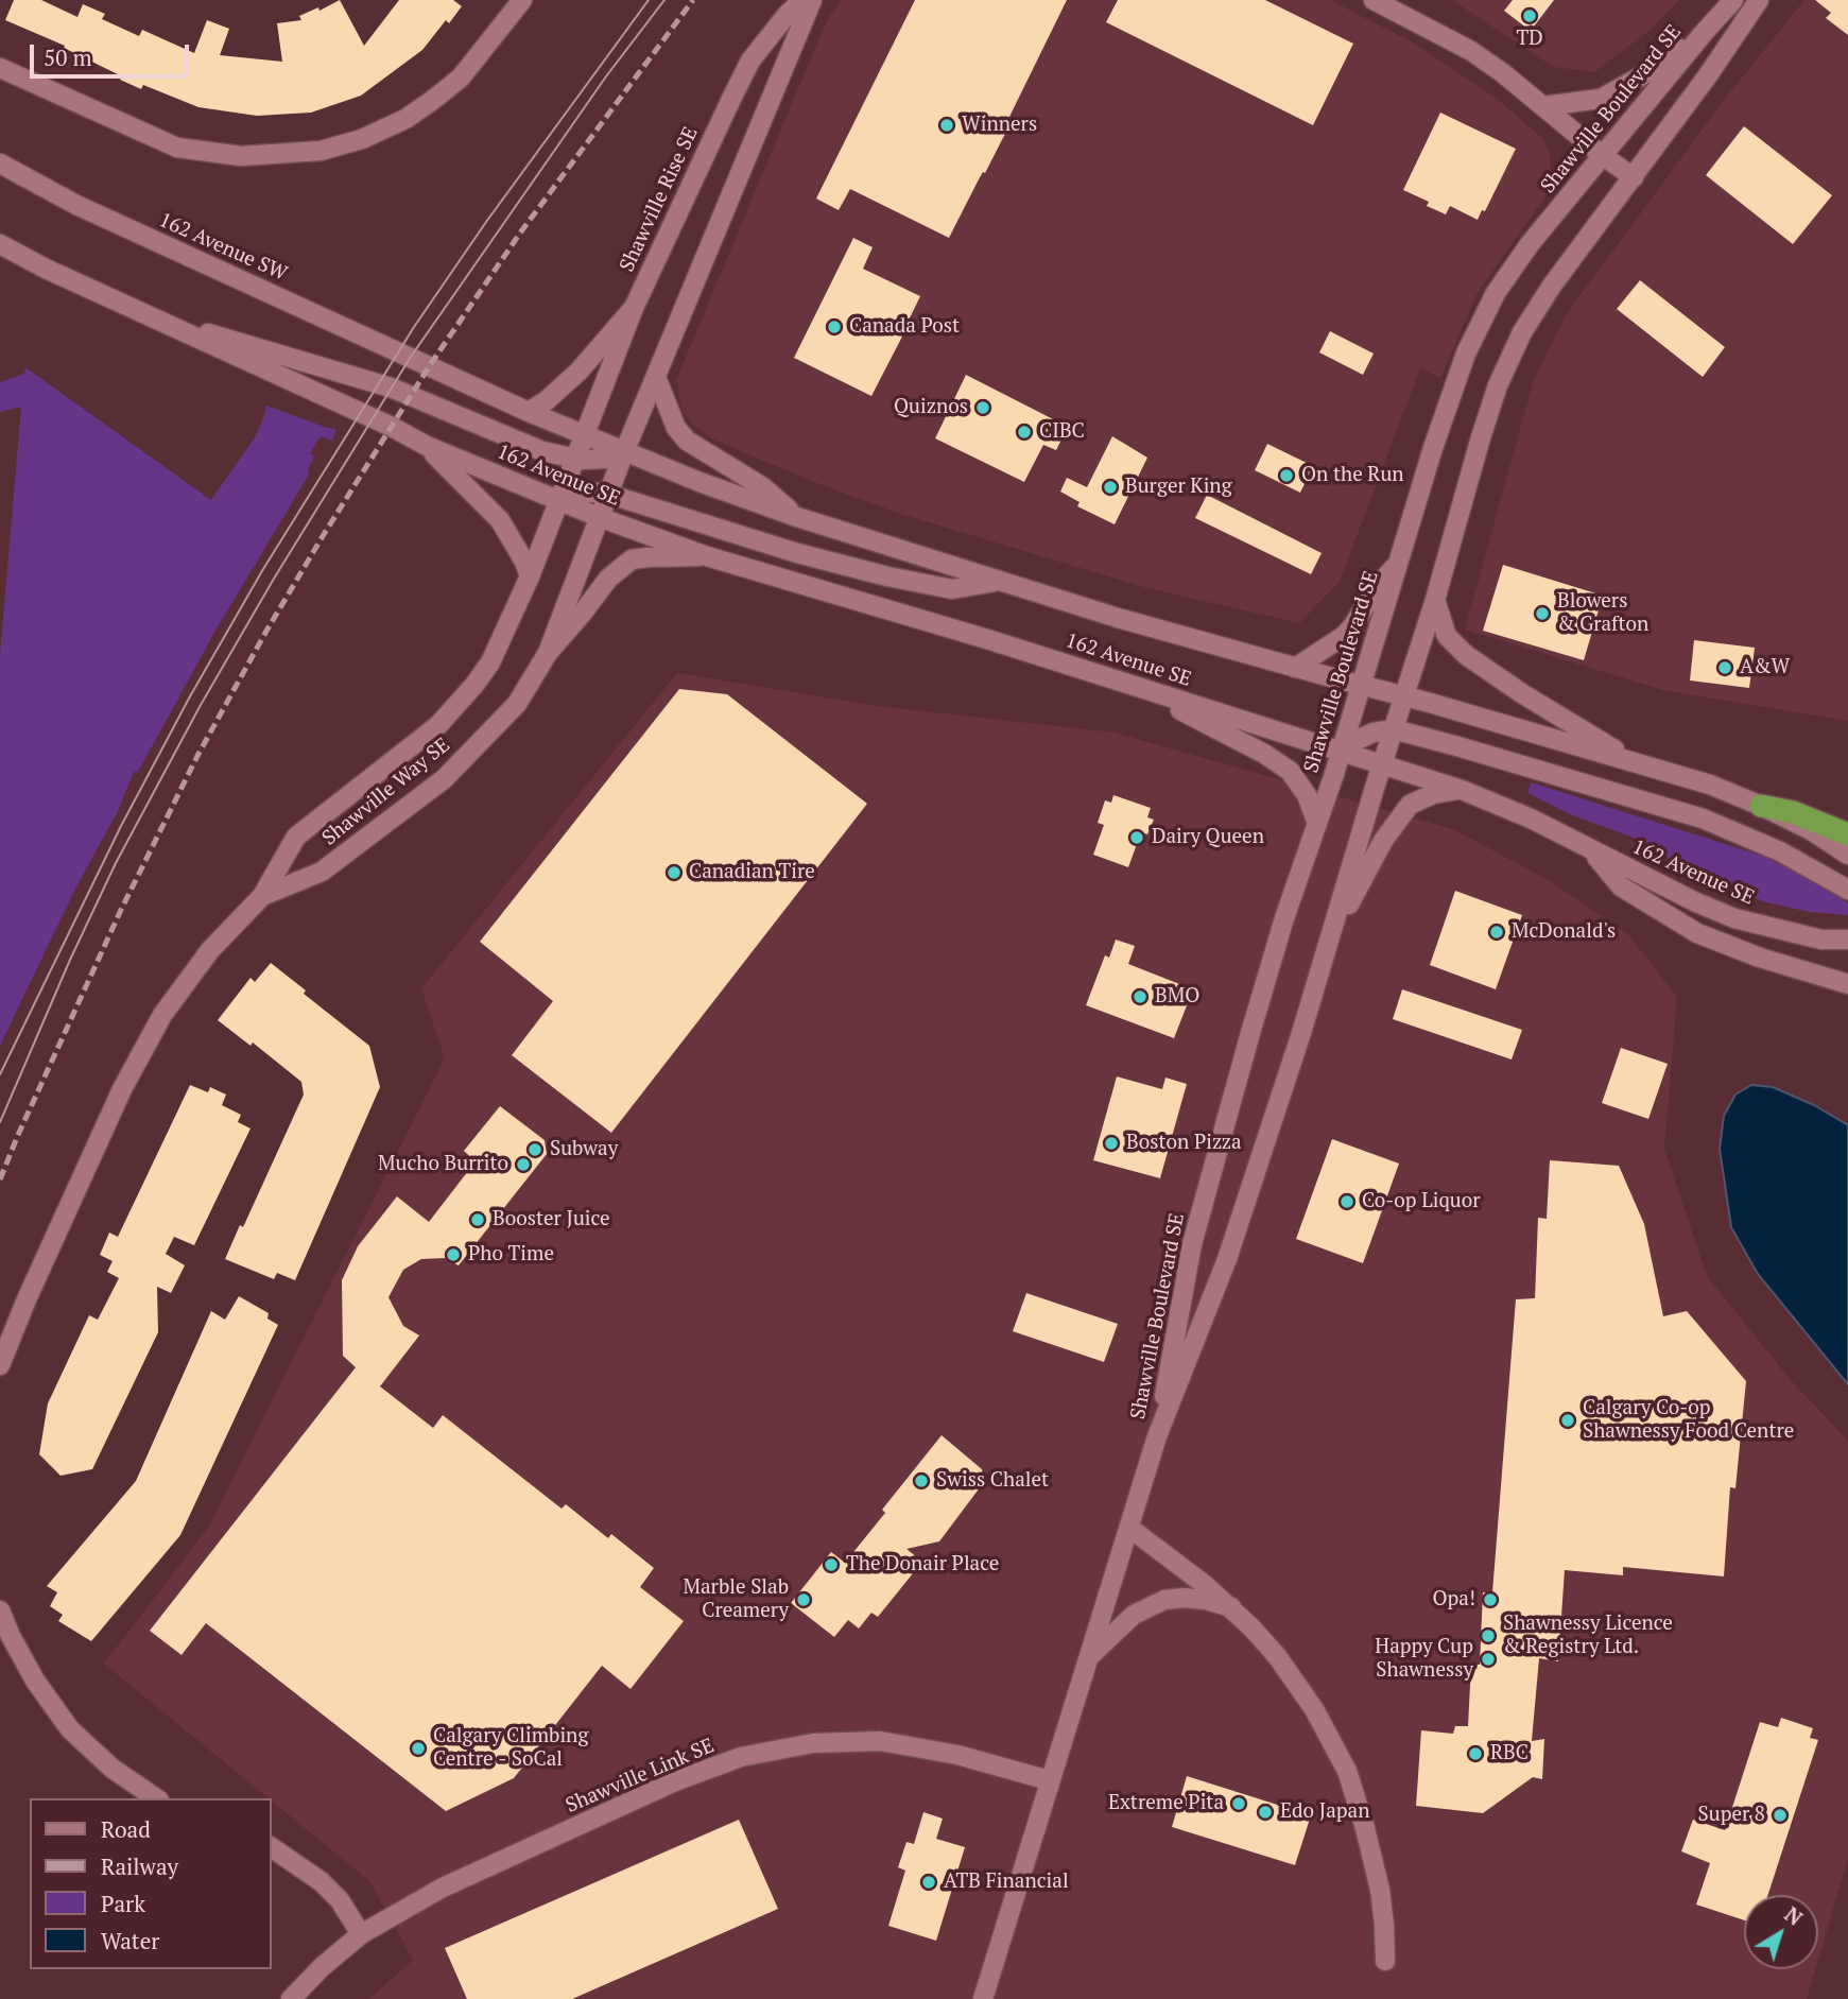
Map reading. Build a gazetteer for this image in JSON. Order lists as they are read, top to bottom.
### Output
{
  "streets": {
    "street": [
      "Shawville Boulevard SE",
      "Shawville Rise SE",
      "162 Avenue SW",
      "162 Avenue SE",
      "Shawville Way SE",
      "Shawville Link SE"
    ]
  },
  "crossings": [
    ["Shawville Boulevard SE", "162 Avenue SE"],
    ["Shawville Boulevard SE", "Shawville Link SE"],
    ["Shawville Rise SE", "162 Avenue SE"],
    ["Shawville Rise SE", "Shawville Way SE"],
    ["162 Avenue SW", "162 Avenue SE"],
    ["162 Avenue SE", "Shawville Way SE"]
  ],
  "places": [
    "TD",
    "Winners",
    "Canada Post",
    "Quiznos",
    "CIBC",
    "On the Run",
    "Burger King",
    "Blowers & Grafton",
    "A&W",
    "Dairy Queen",
    "Canadian Tire",
    "McDonald's",
    "BMO",
    "Boston Pizza",
    "Subway",
    "Mucho Burrito",
    "Co-op Liquor",
    "Booster Juice",
    "Pho Time",
    "Calgary Co-op Shawnessy Food Centre",
    "Swiss Chalet",
    "The Donair Place",
    "Marble Slab Creamery",
    "Opa!",
    "Shawnessy Licence & Registry Ltd.",
    "Happy Cup Shawnessy",
    "Calgary Climbing Centre - SoCal",
    "RBC",
    "Extreme Pita",
    "Edo Japan",
    "Super 8",
    "ATB Financial"
  ],
  "legend": [
    "Road",
    "Railway",
    "Park",
    "Water"
  ],
  "scale_bar": "50 m",
  "north": "top right"
}
